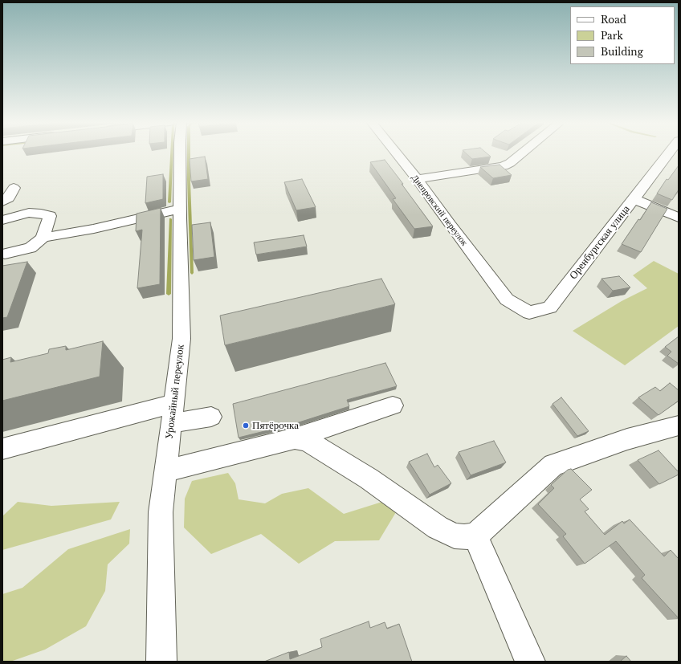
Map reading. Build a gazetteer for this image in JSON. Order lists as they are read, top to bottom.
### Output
{
  "streets": {
    "street": ["Днепровский переулок", "Оренбургская улица", "Урожайный переулок"]
  },
  "crossings": [
    ["Днепровский переулок", "Оренбургская улица"]
  ],
  "places": ["Пятёрочка"],
  "legend": ["Road", "Park", "Building"]
}
